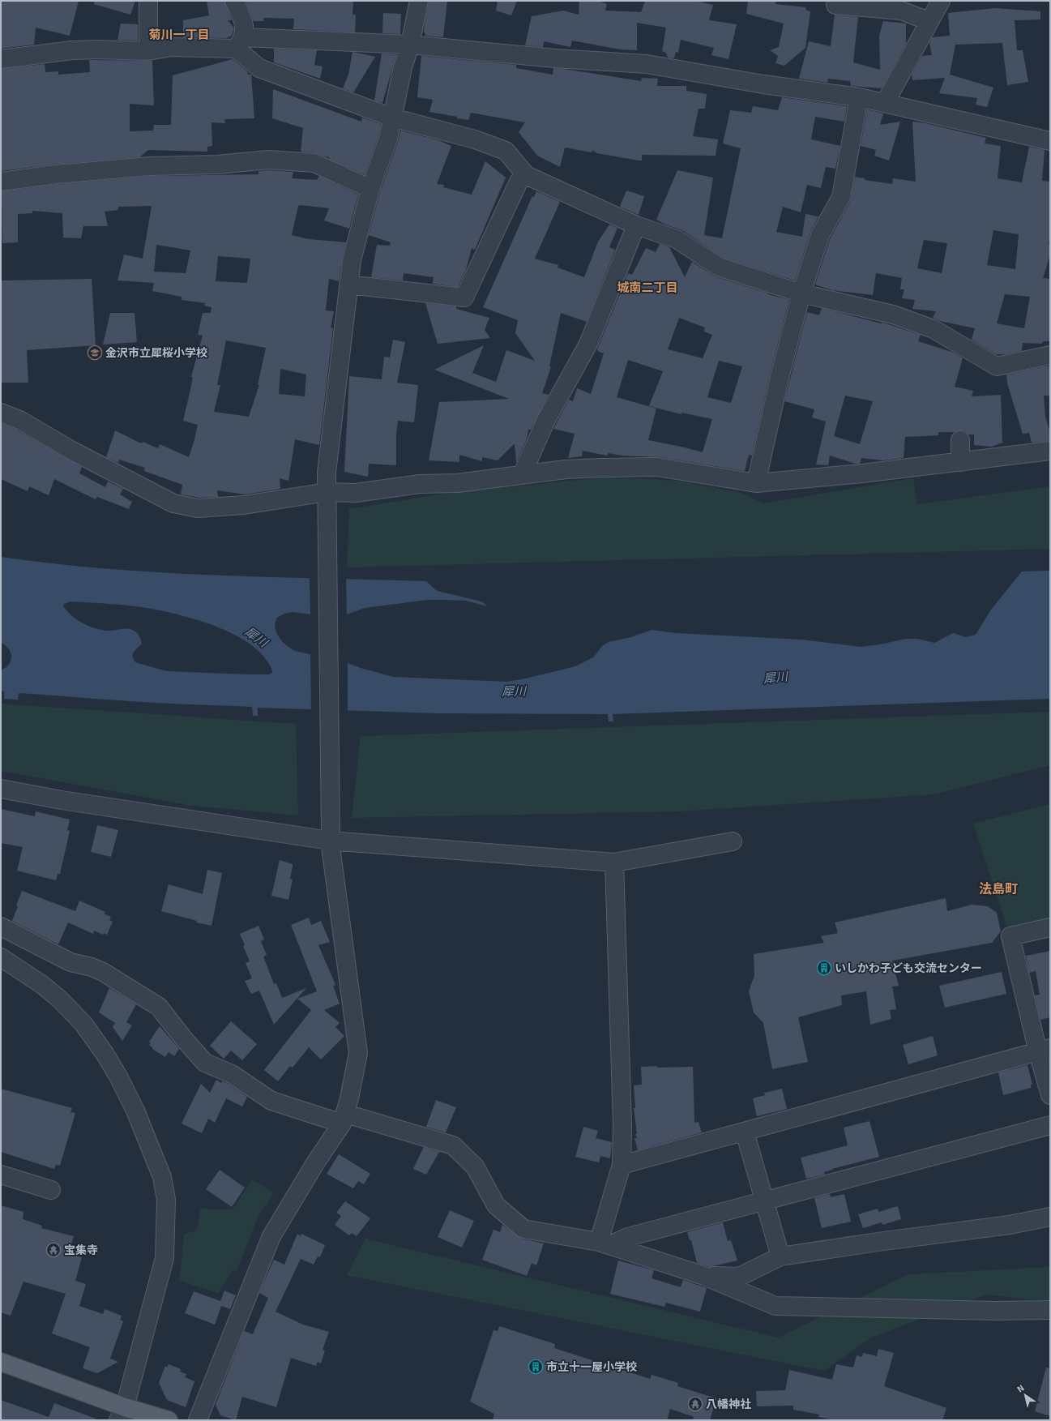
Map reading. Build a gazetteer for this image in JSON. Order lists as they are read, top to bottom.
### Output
{
  "districts": ["菊川一丁目", "城南二丁目", "法島町"],
  "water": ["犀川"],
  "places": {
    "school or university": ["金沢市立犀桜小学校"],
    "building": ["いしかわ子ども交流センター", "市立十一屋小学校"],
    "temple": ["宝集寺", "八幡神社"]
  },
  "north": "top left"
}
